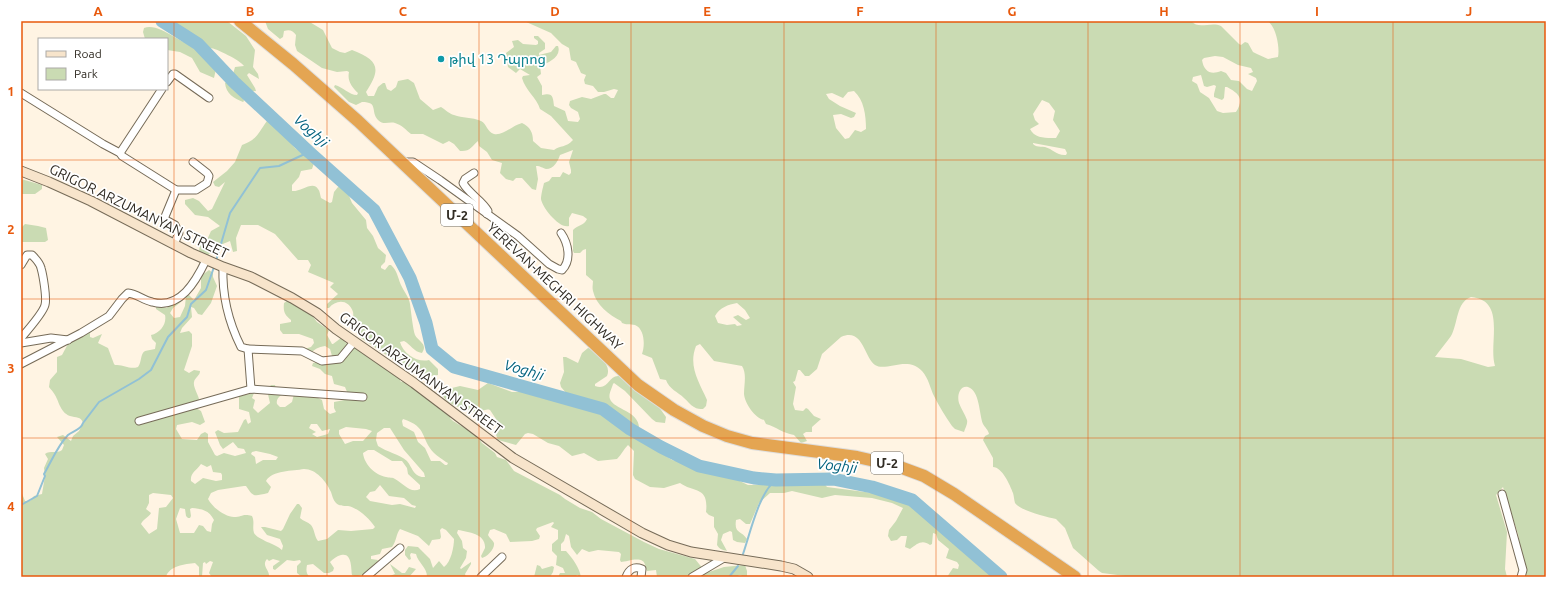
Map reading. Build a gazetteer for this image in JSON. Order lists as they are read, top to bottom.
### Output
{
  "streets": {
    "highway": ["Մ-2", "YEREVAN-MEGHRI HIGHWAY"],
    "street": ["GRIGOR ARZUMANYAN STREET"]
  },
  "water": ["Voghji"],
  "places": ["թիվ 13 Դպրոց"],
  "legend": ["Road", "Park"],
  "grid": {
    "columns": [
      "A",
      "B",
      "C",
      "D",
      "E",
      "F",
      "G",
      "H",
      "I",
      "J"
    ],
    "rows": [
      "1",
      "2",
      "3",
      "4"
    ]
  }
}
